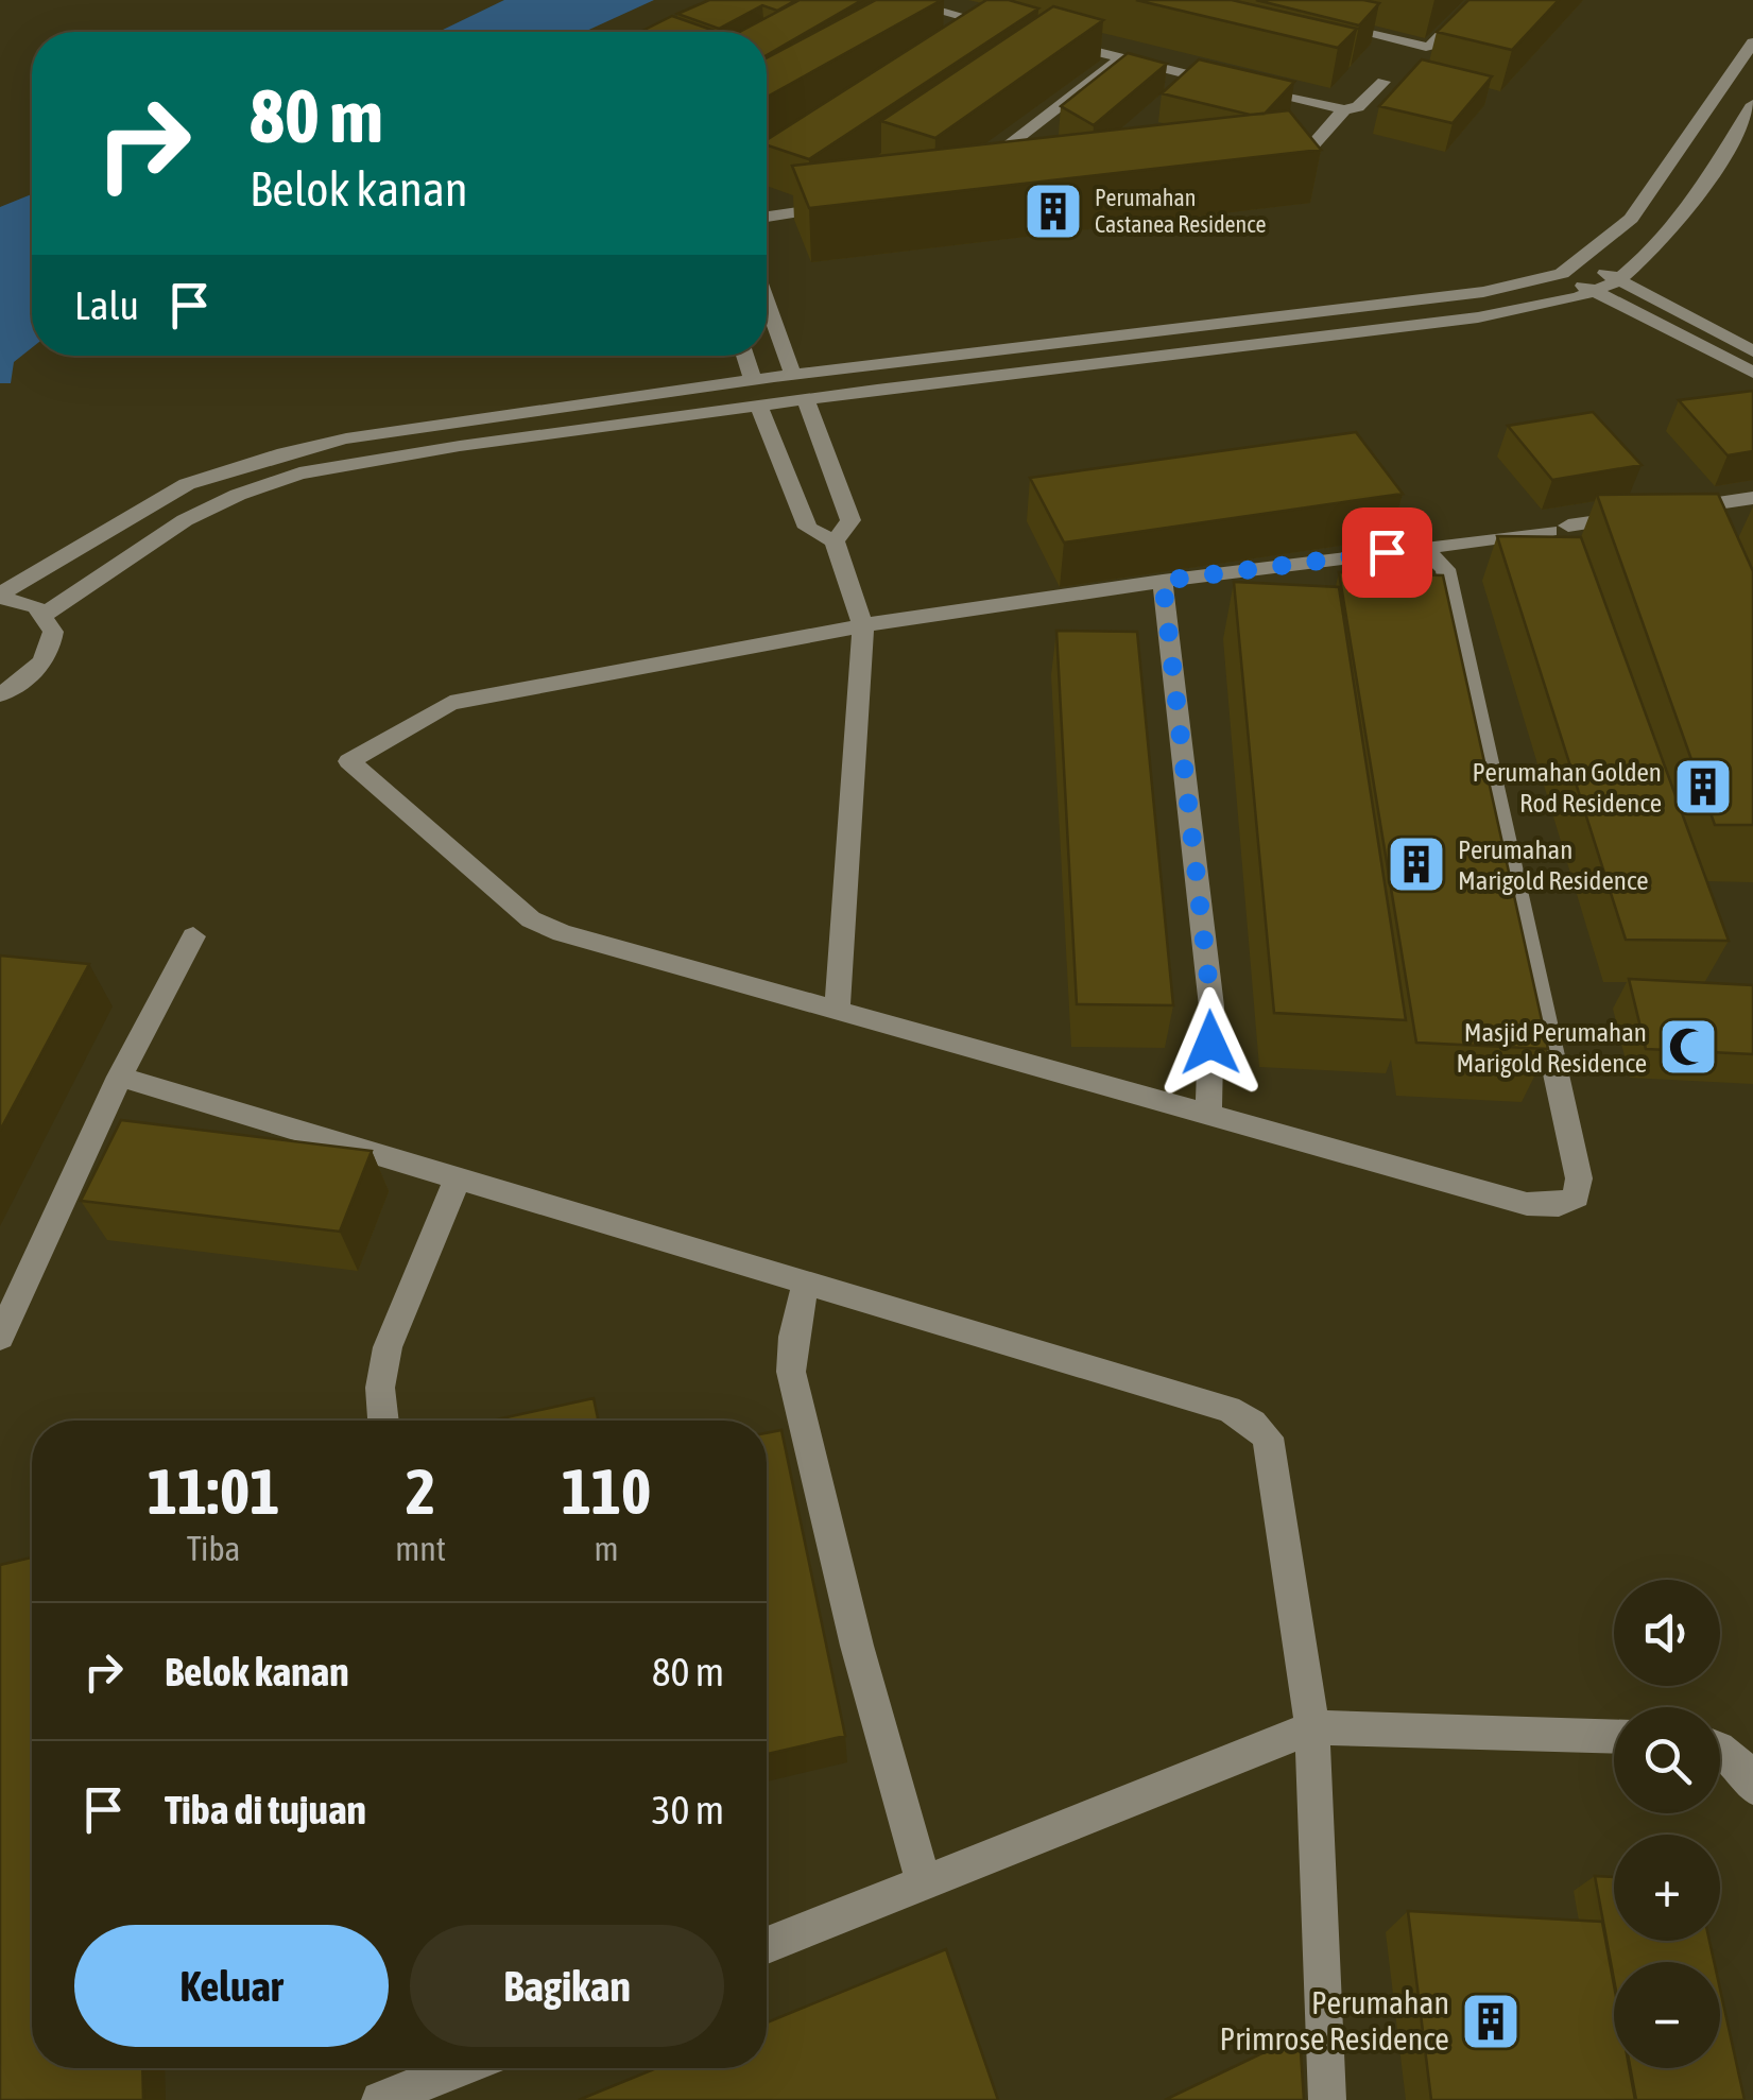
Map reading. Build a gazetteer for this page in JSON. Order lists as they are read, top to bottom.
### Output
{
  "places": {
    "building": [
      "Perumahan Castanea Residence",
      "Perumahan Golden Rod Residence",
      "Perumahan Marigold Residence",
      "Perumahan Primrose Residence"
    ],
    "mosque": ["Masjid Perumahan Marigold Residence"]
  },
  "page": {
    "turn": ["80 m", "Belok kanan"],
    "then": "Lalu",
    "eta": [
      "11:01",
      "Tiba",
      "2",
      "mnt",
      "110",
      "m"
    ],
    "map_buttons": ["+", "−"],
    "list": [
      {
        "name": "Belok kanan",
        "value": "80 m"
      },
      {
        "name": "Tiba di tujuan",
        "value": "30 m"
      }
    ],
    "buttons": ["Keluar", "Bagikan"]
  }
}
